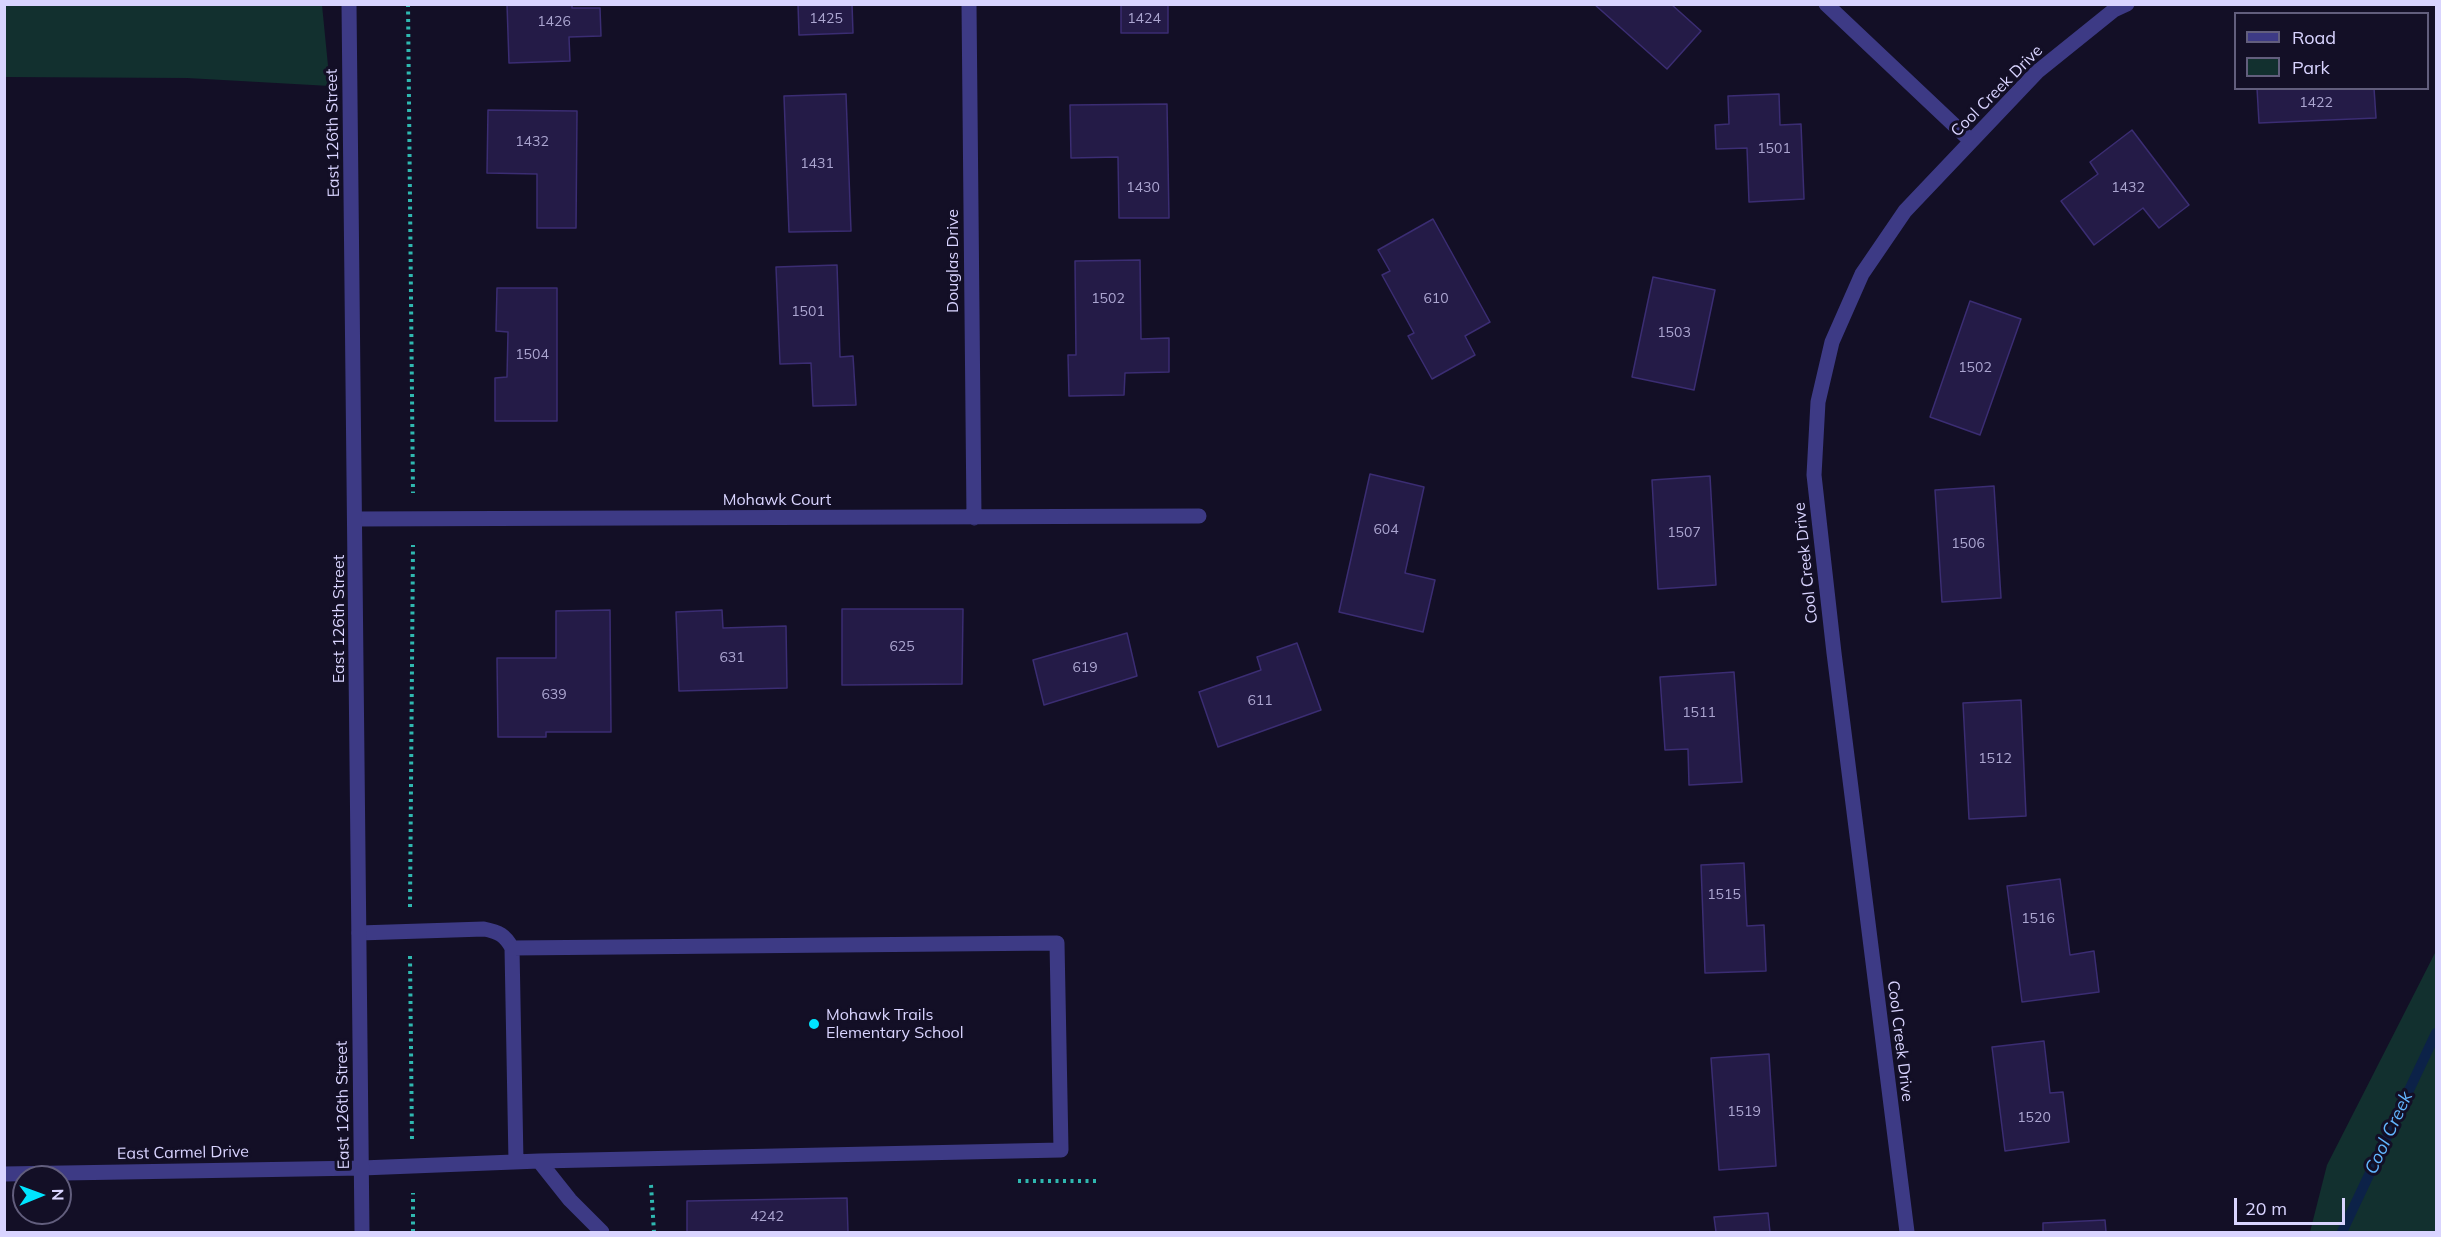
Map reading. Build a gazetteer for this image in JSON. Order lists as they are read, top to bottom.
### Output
{
  "streets": {
    "street": [
      "Cool Creek Drive",
      "East 126th Street",
      "Douglas Drive",
      "Mohawk Court",
      "East Carmel Drive"
    ]
  },
  "crossings": [
    ["East 126th Street", "Mohawk Court"],
    ["East 126th Street", "East Carmel Drive"],
    ["Douglas Drive", "Mohawk Court"]
  ],
  "water": ["Cool Creek"],
  "places": ["Mohawk Trails Elementary School"],
  "house_numbers": [
    "1425",
    "1424",
    "1426",
    "1422",
    "1432",
    "1501",
    "1431",
    "1430",
    "1432",
    "1502",
    "610",
    "1501",
    "1503",
    "1504",
    "1502",
    "604",
    "1507",
    "1506",
    "625",
    "631",
    "619",
    "639",
    "611",
    "1511",
    "1512",
    "1515",
    "1516",
    "1519",
    "1520",
    "4242"
  ],
  "legend": ["Road", "Park"],
  "scale_bar": "20 m",
  "north": "right"
}
